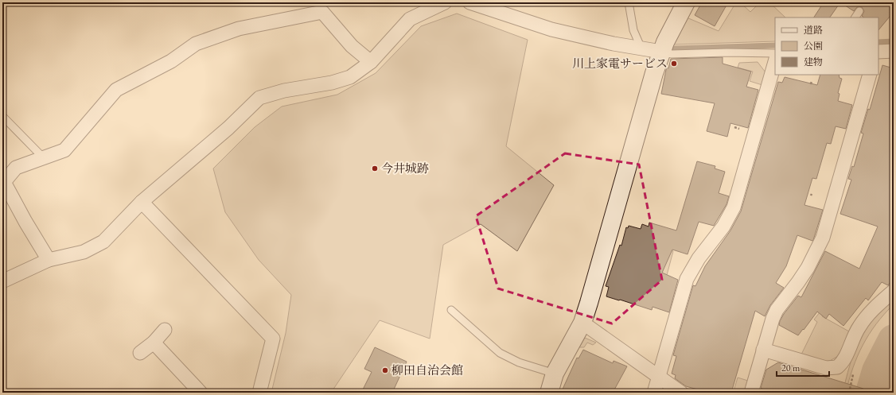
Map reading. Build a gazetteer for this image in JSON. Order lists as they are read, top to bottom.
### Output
{
  "places": ["川上家電サービス", "今井城跡", "柳田自治会館"],
  "legend": ["道路", "公園", "建物"],
  "scale_bar": "20 m"
}
